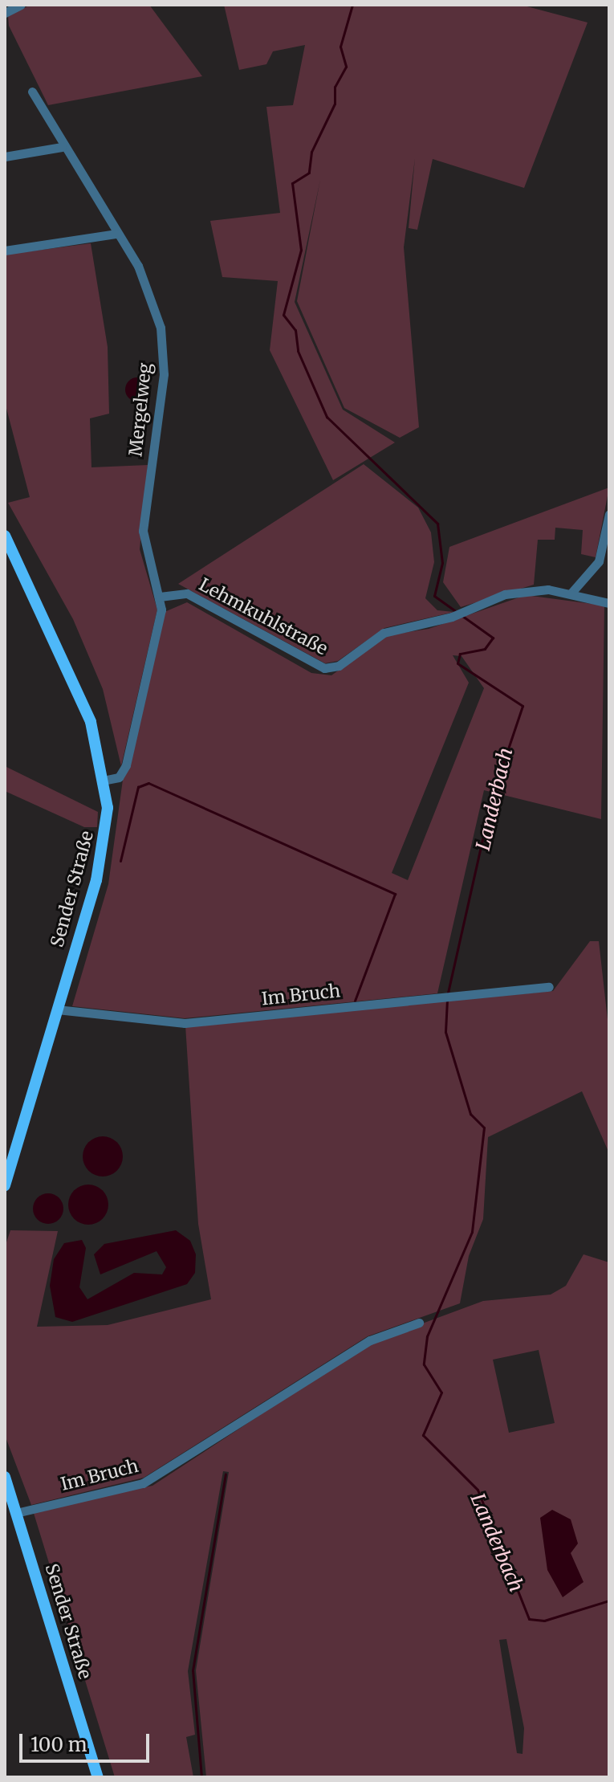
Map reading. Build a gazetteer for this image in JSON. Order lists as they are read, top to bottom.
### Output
{
  "streets": {
    "main road": ["Sender Straße"],
    "street": ["Mergelweg", "Lehmkuhlstraße", "Im Bruch"]
  },
  "crossings": [
    ["Mergelweg", "Lehmkuhlstraße"],
    ["Sender Straße", "Im Bruch"]
  ],
  "water": ["Landerbach"],
  "scale_bar": "100 m"
}
